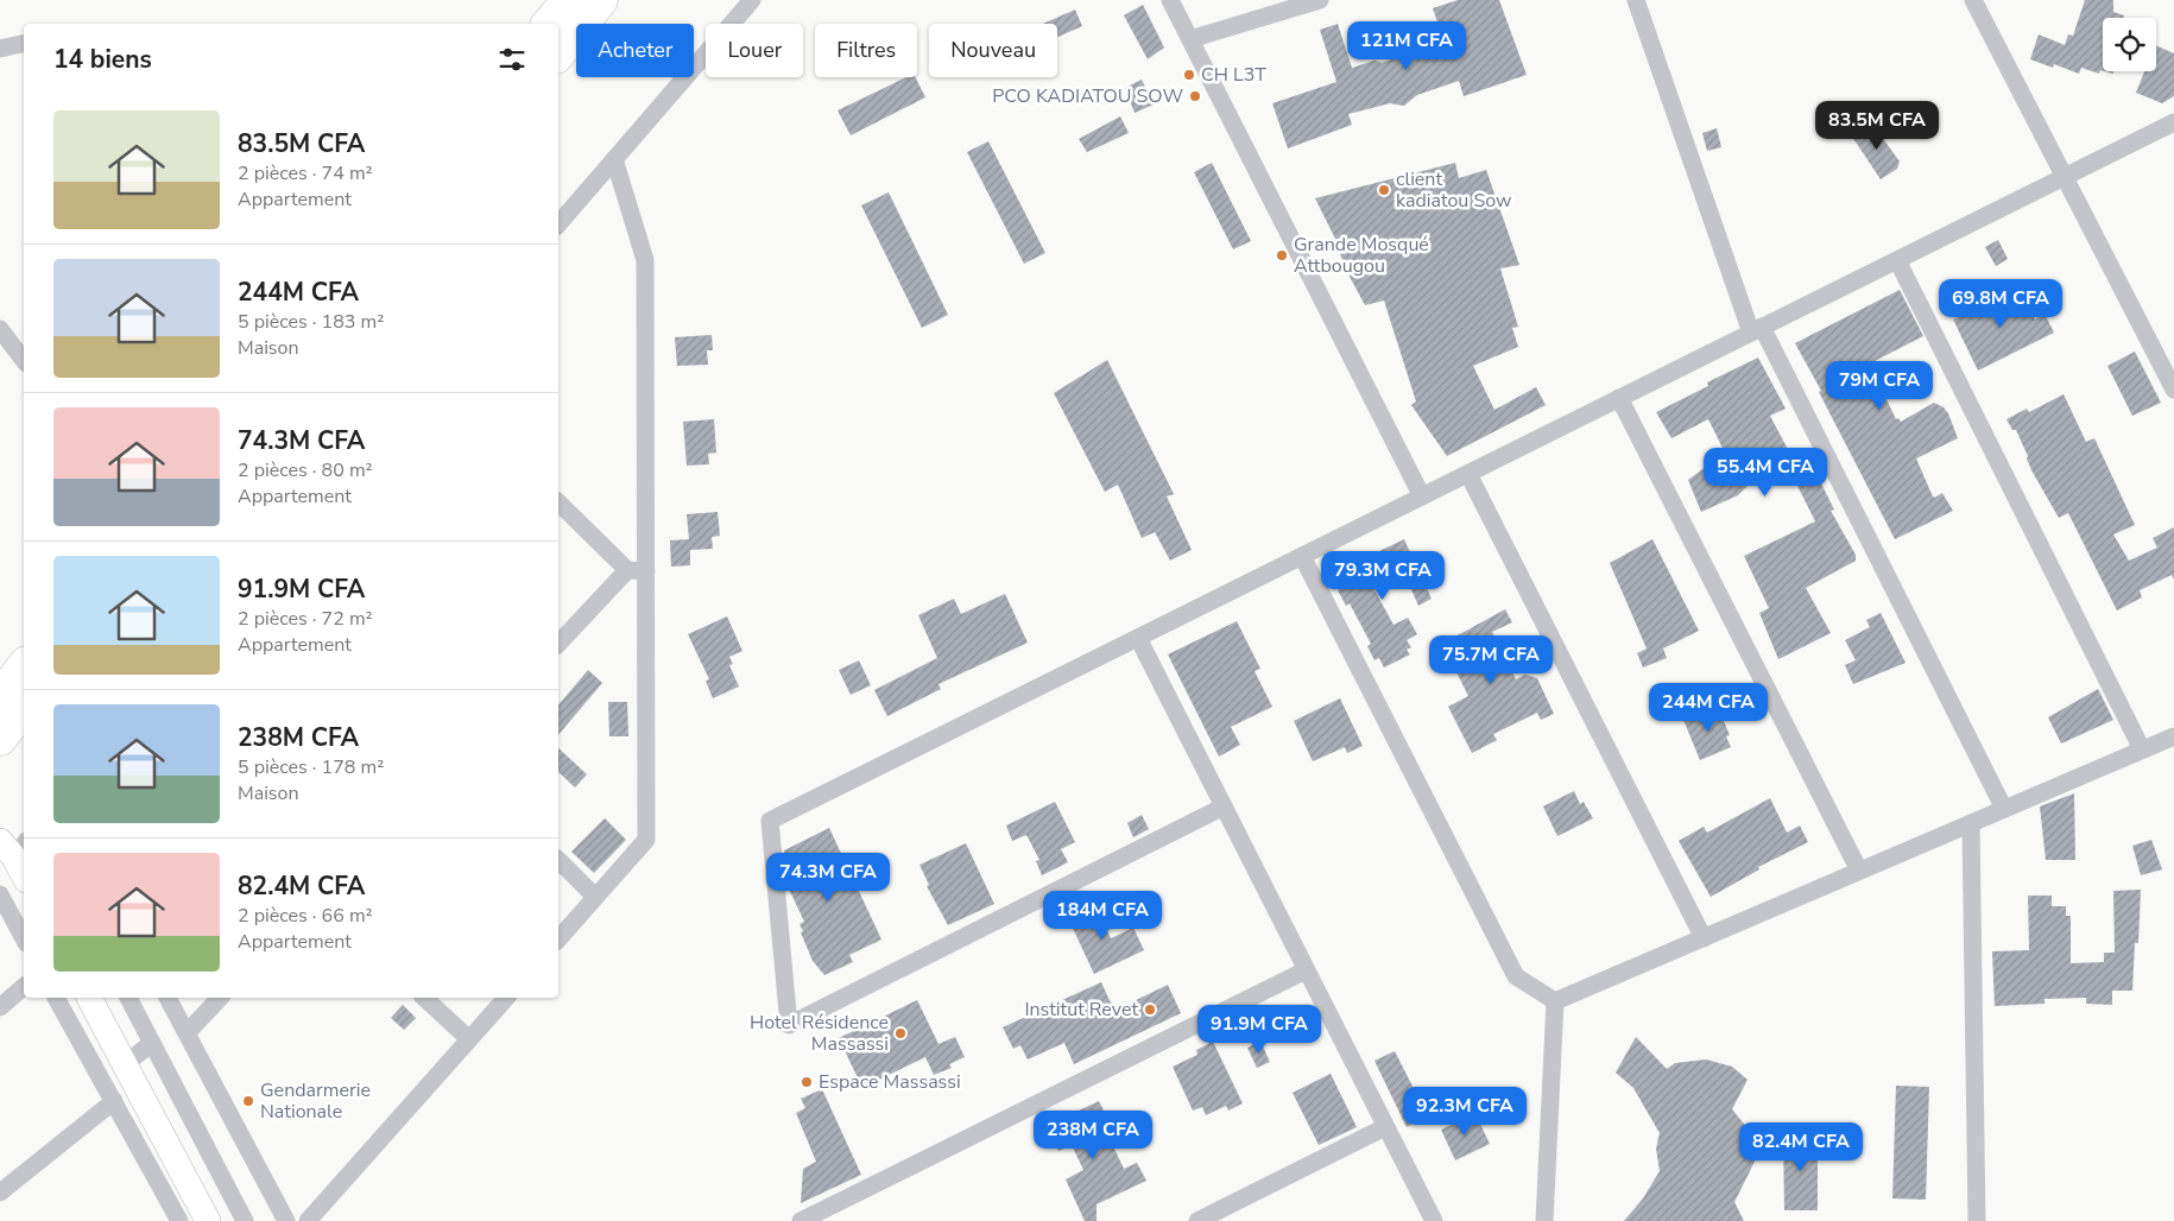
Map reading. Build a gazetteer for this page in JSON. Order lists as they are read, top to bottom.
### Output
{
  "places": [
    "CH L3T",
    "PCO KADIATOU SOW",
    "client kadiatou Sow",
    "Grande Mosqué Attbougou",
    "Institut Revet",
    "Hotel Résidence Massassi",
    "Espace Massassi",
    "Gendarmerie Nationale"
  ],
  "page": {
    "price": [
      "121M CFA",
      "83.5M CFA",
      "69.8M CFA",
      "79M CFA",
      "55.4M CFA",
      "79.3M CFA",
      "75.7M CFA",
      "244M CFA",
      "74.3M CFA",
      "184M CFA",
      "91.9M CFA",
      "92.3M CFA",
      "238M CFA",
      "82.4M CFA"
    ],
    "chip": [
      "Acheter",
      "Louer",
      "Filtres",
      "Nouveau"
    ],
    "heading": "14 biens",
    "list": [
      {
        "name": "83.5M CFA",
        "note": "2 pièces · 74 m² · Appartement"
      },
      {
        "name": "244M CFA",
        "note": "5 pièces · 183 m² · Maison"
      },
      {
        "name": "74.3M CFA",
        "note": "2 pièces · 80 m² · Appartement"
      },
      {
        "name": "91.9M CFA",
        "note": "2 pièces · 72 m² · Appartement"
      },
      {
        "name": "238M CFA",
        "note": "5 pièces · 178 m² · Maison"
      },
      {
        "name": "82.4M CFA",
        "note": "2 pièces · 66 m² · Appartement"
      }
    ]
  }
}
